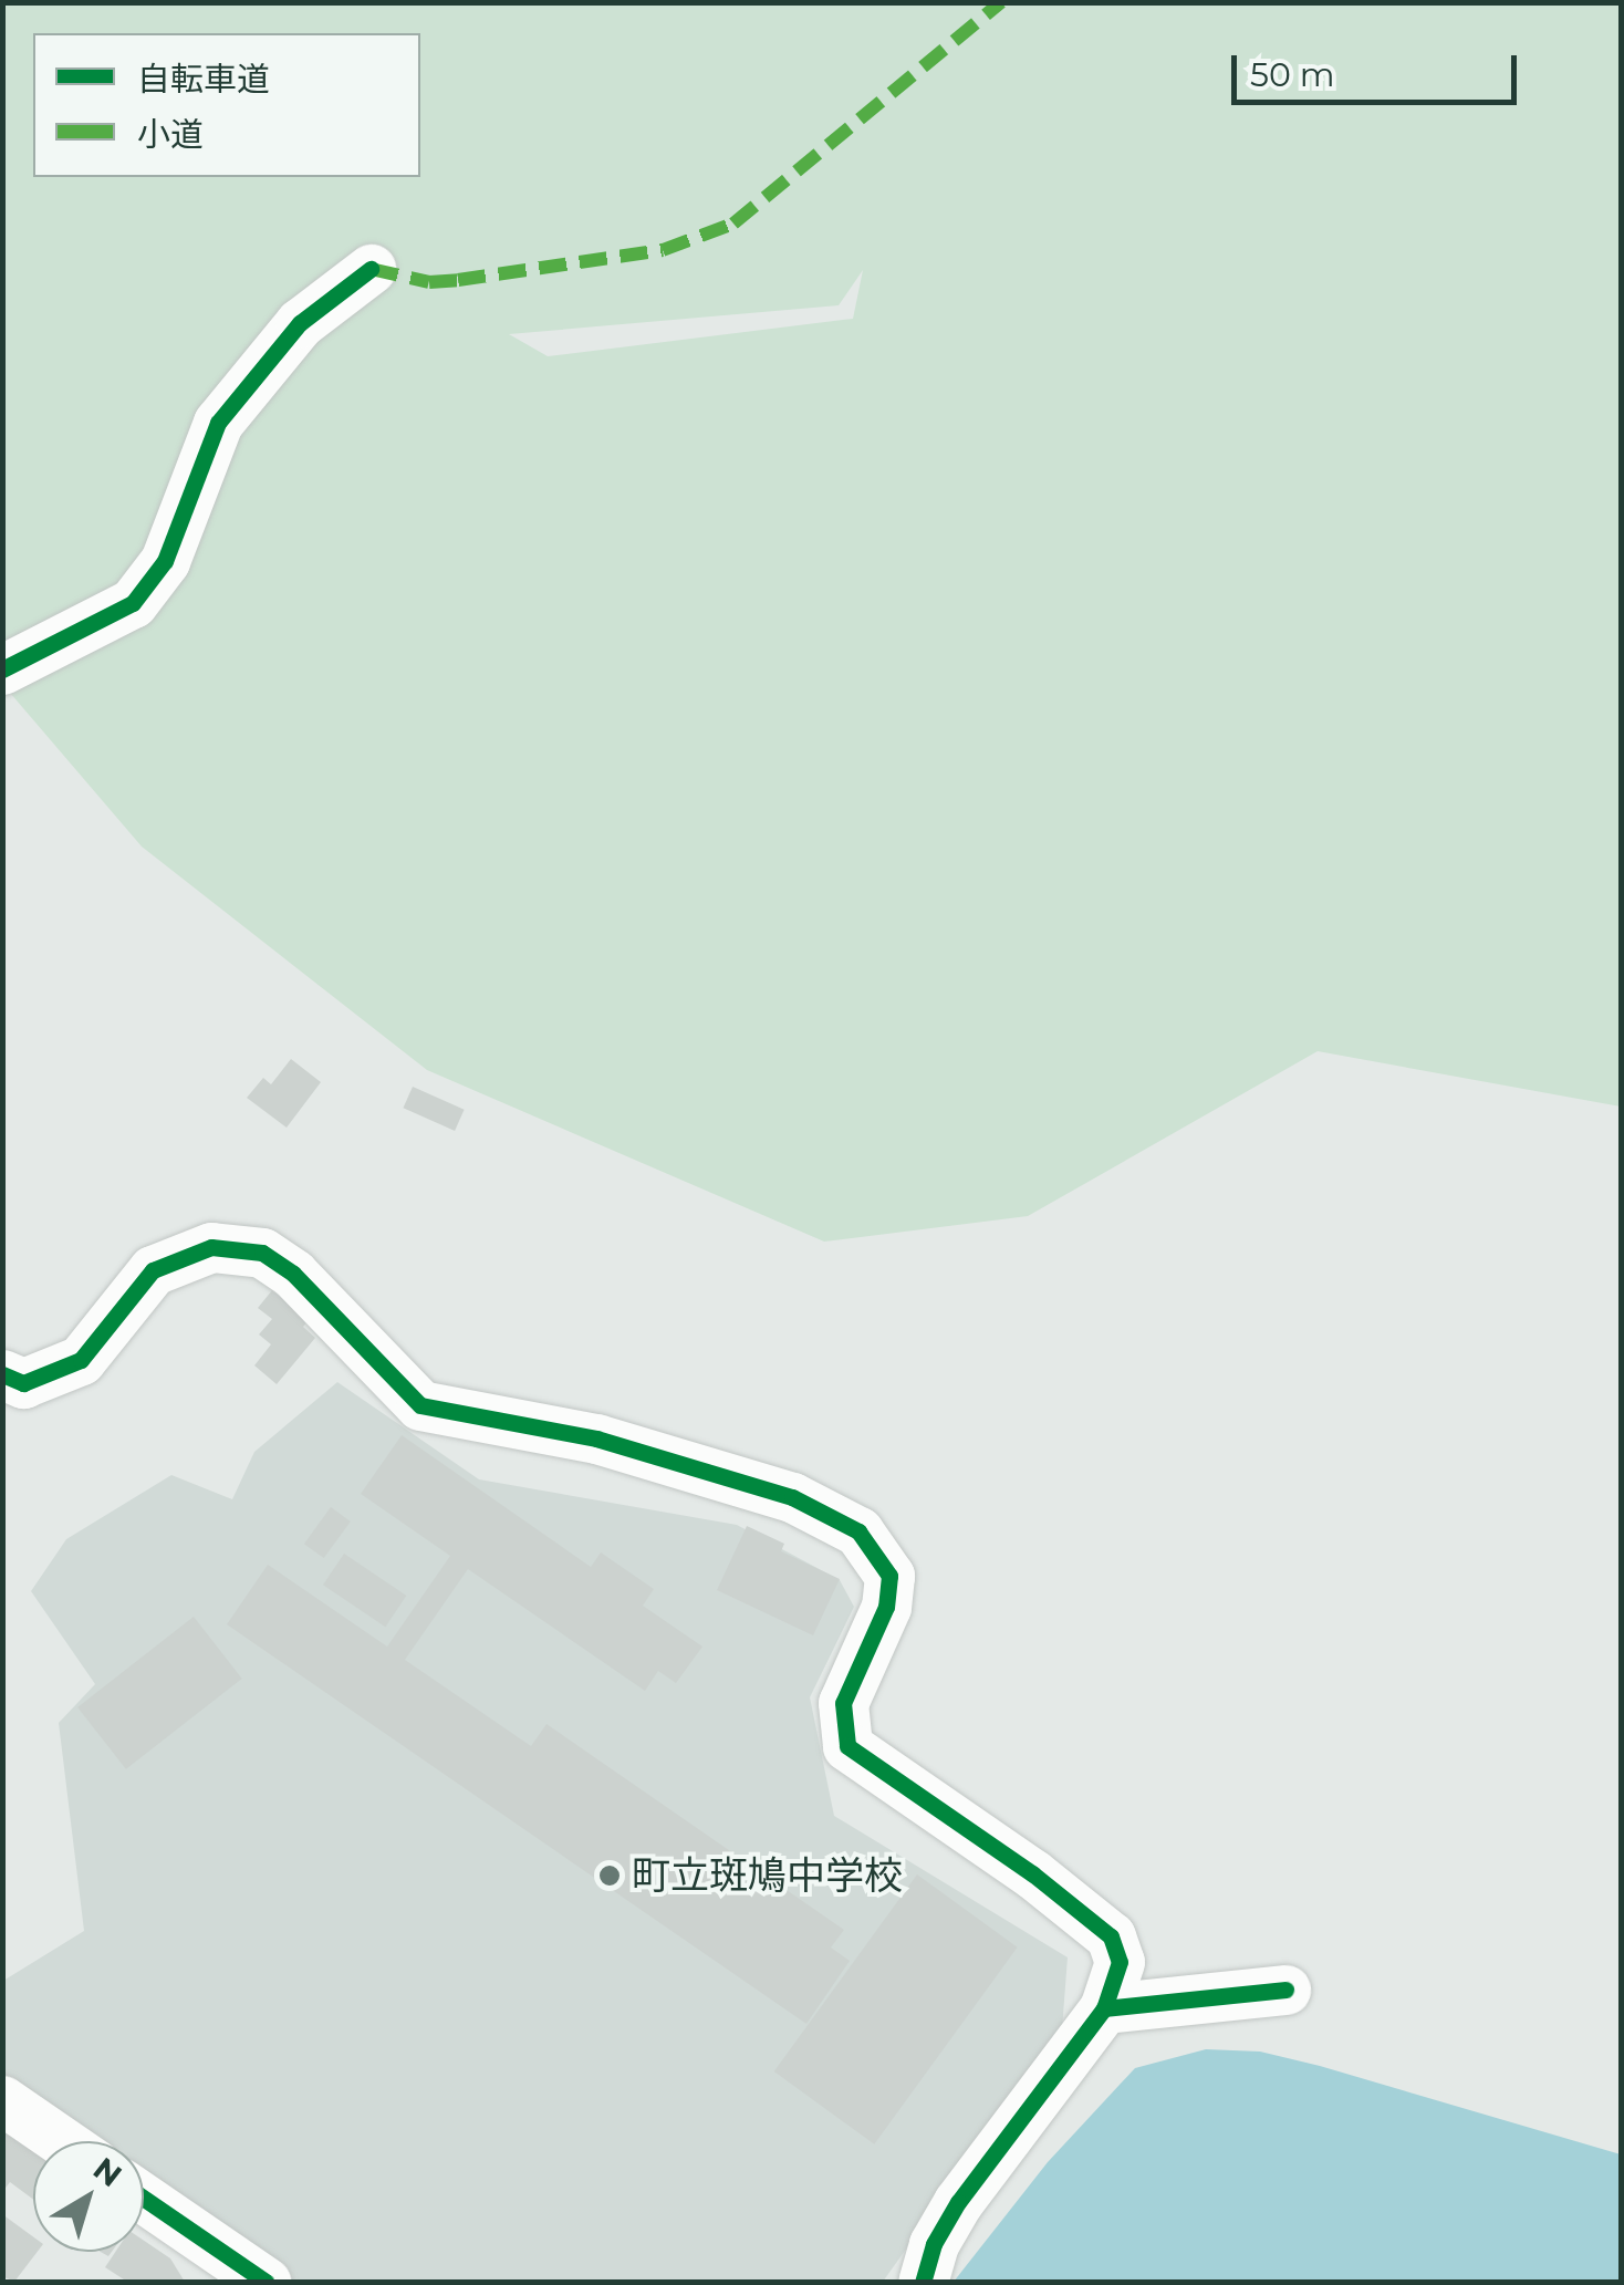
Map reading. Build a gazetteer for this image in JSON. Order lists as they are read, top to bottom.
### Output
{
  "places": ["町立斑鳩中学校"],
  "legend": ["自転車道", "小道"],
  "scale_bar": "50 m",
  "north": "top right"
}
